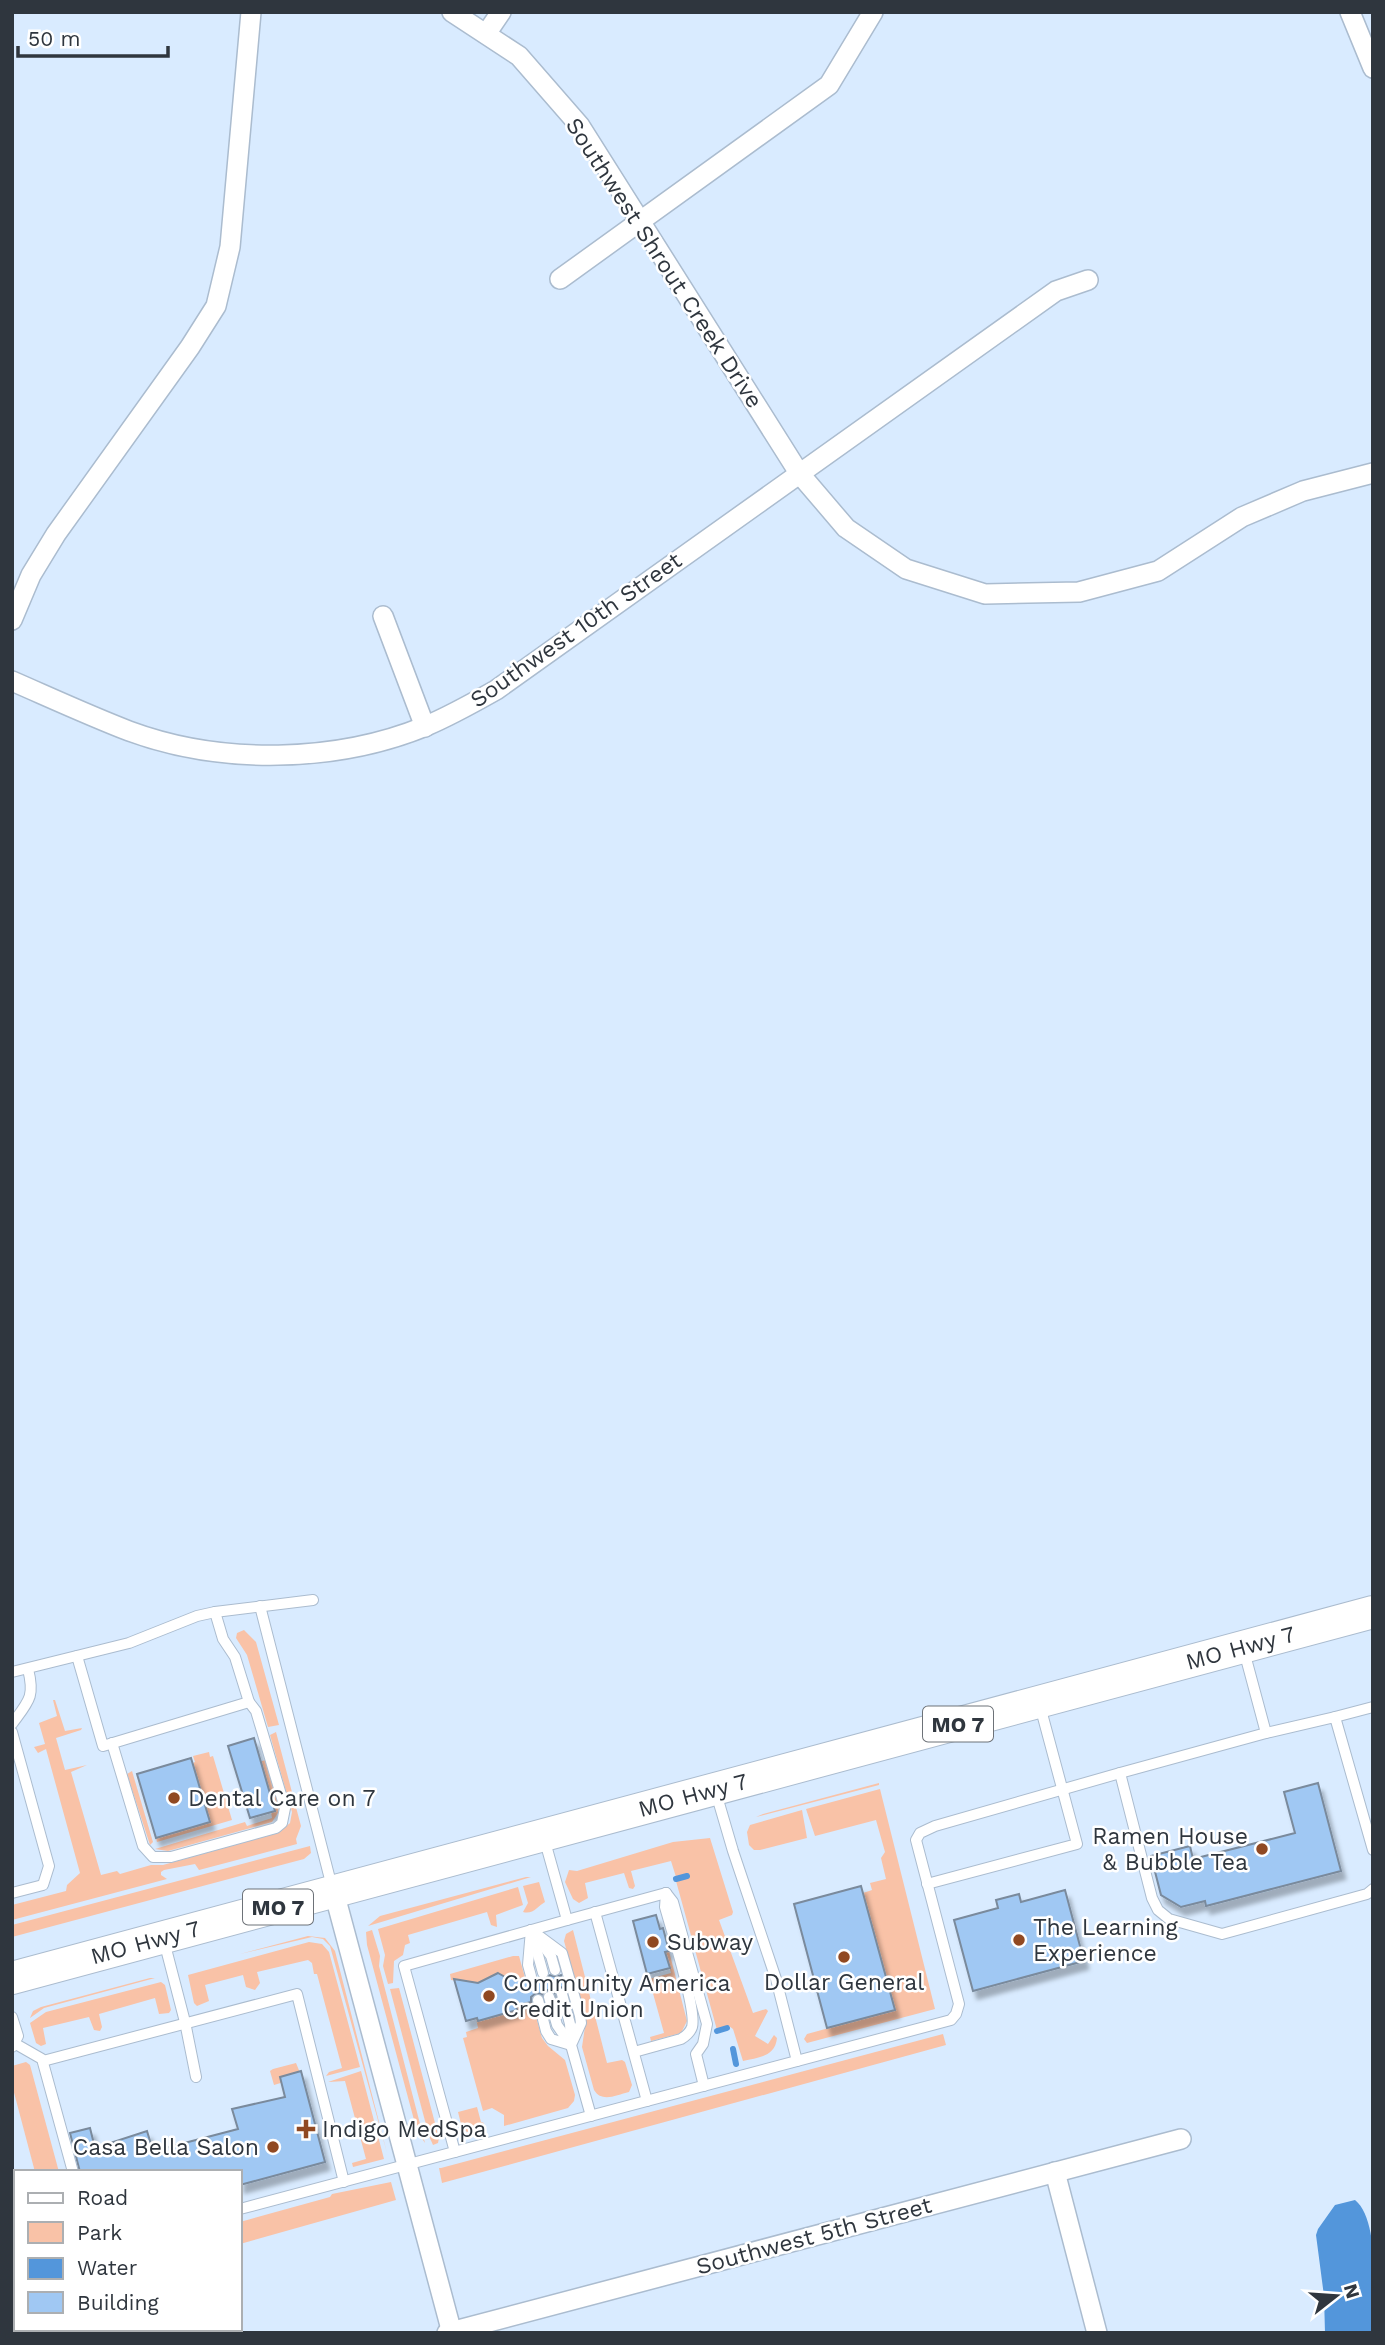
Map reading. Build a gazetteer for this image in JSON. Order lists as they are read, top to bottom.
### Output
{
  "streets": {
    "main road": ["MO Hwy 7", "MO 7"],
    "street": ["Southwest Shrout Creek Drive", "Southwest 10th Street", "Southwest 5th Street"]
  },
  "crossings": [
    ["Southwest Shrout Creek Drive", "Southwest 10th Street"]
  ],
  "places": {
    "other": [
      "Dental Care on 7",
      "Ramen House & Bubble Tea",
      "The Learning Experience",
      "Subway",
      "Dollar General",
      "Community America Credit Union",
      "Casa Bella Salon"
    ],
    "health": ["Indigo MedSpa"]
  },
  "legend": [
    "Road",
    "Park",
    "Water",
    "Building"
  ],
  "scale_bar": "50 m",
  "north": "right"
}
